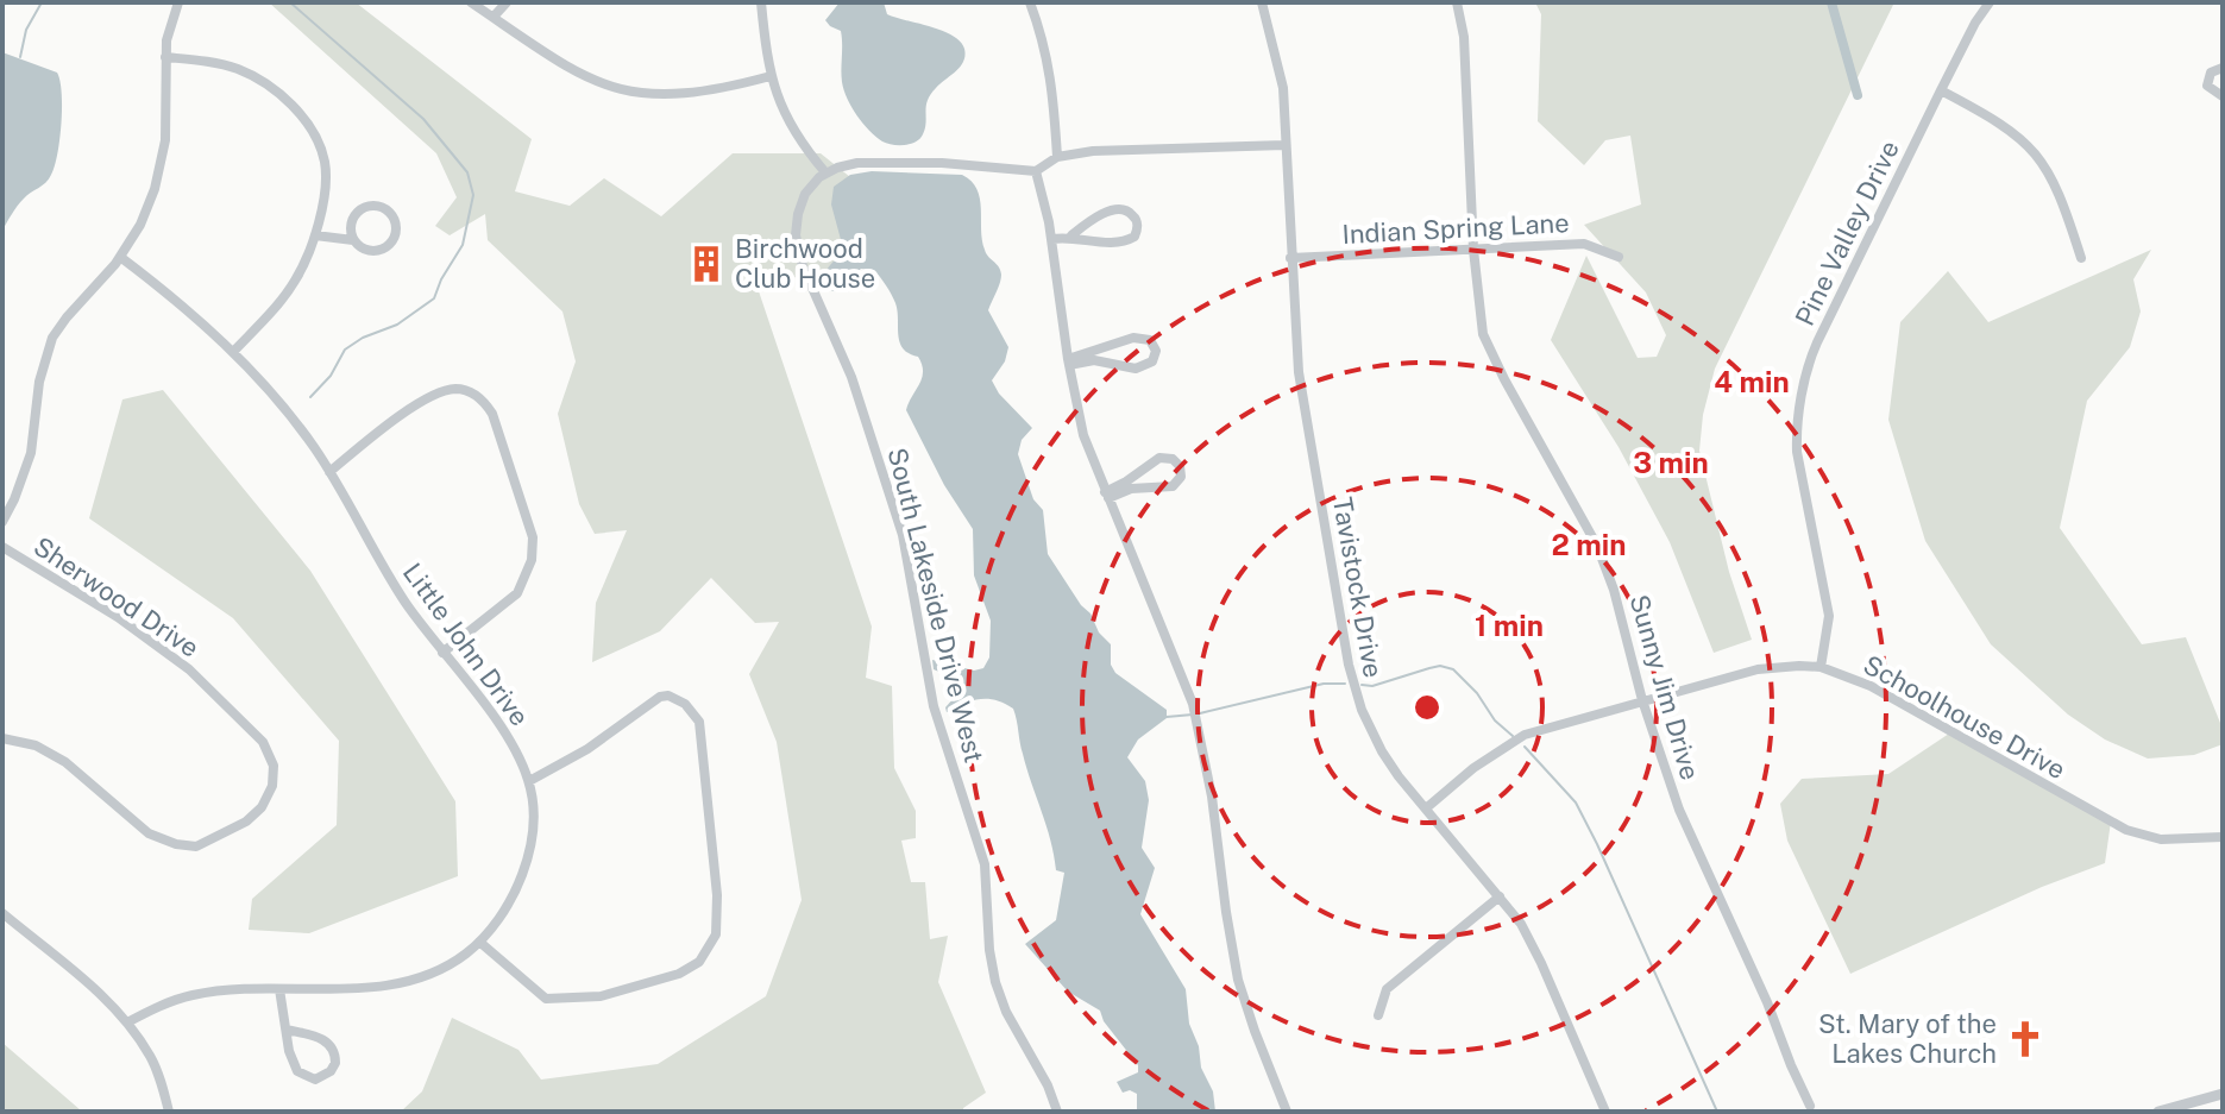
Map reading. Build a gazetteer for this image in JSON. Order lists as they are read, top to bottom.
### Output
{
  "streets": {
    "street": [
      "Indian Spring Lane",
      "Pine Valley Drive",
      "Tavistock Drive",
      "Sherwood Drive",
      "South Lakeside Drive West",
      "Little John Drive",
      "Sunny Jim Drive",
      "Schoolhouse Drive"
    ]
  },
  "crossings": [
    ["Indian Spring Lane", "Tavistock Drive"],
    ["Indian Spring Lane", "Sunny Jim Drive"],
    ["Pine Valley Drive", "Schoolhouse Drive"],
    ["Tavistock Drive", "Schoolhouse Drive"],
    ["Sunny Jim Drive", "Schoolhouse Drive"]
  ],
  "places": {
    "building": ["Birchwood Club House"],
    "church": ["St. Mary of the Lakes Church"]
  },
  "rings": [
    "4 min",
    "3 min",
    "2 min",
    "1 min"
  ]
}
